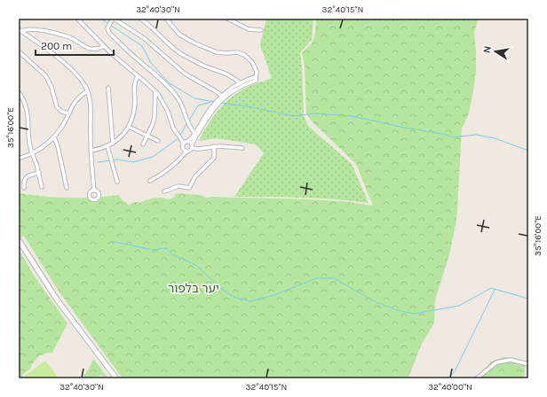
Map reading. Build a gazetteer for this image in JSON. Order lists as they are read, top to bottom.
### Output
{
  "parks": ["יער בלפור"],
  "scale_bar": "200 m",
  "north": "left",
  "coordinates": [
    "32°40'30\"N",
    "32°40'15\"N",
    "35°16'00\"E",
    "32°40'00\"N"
  ]
}
